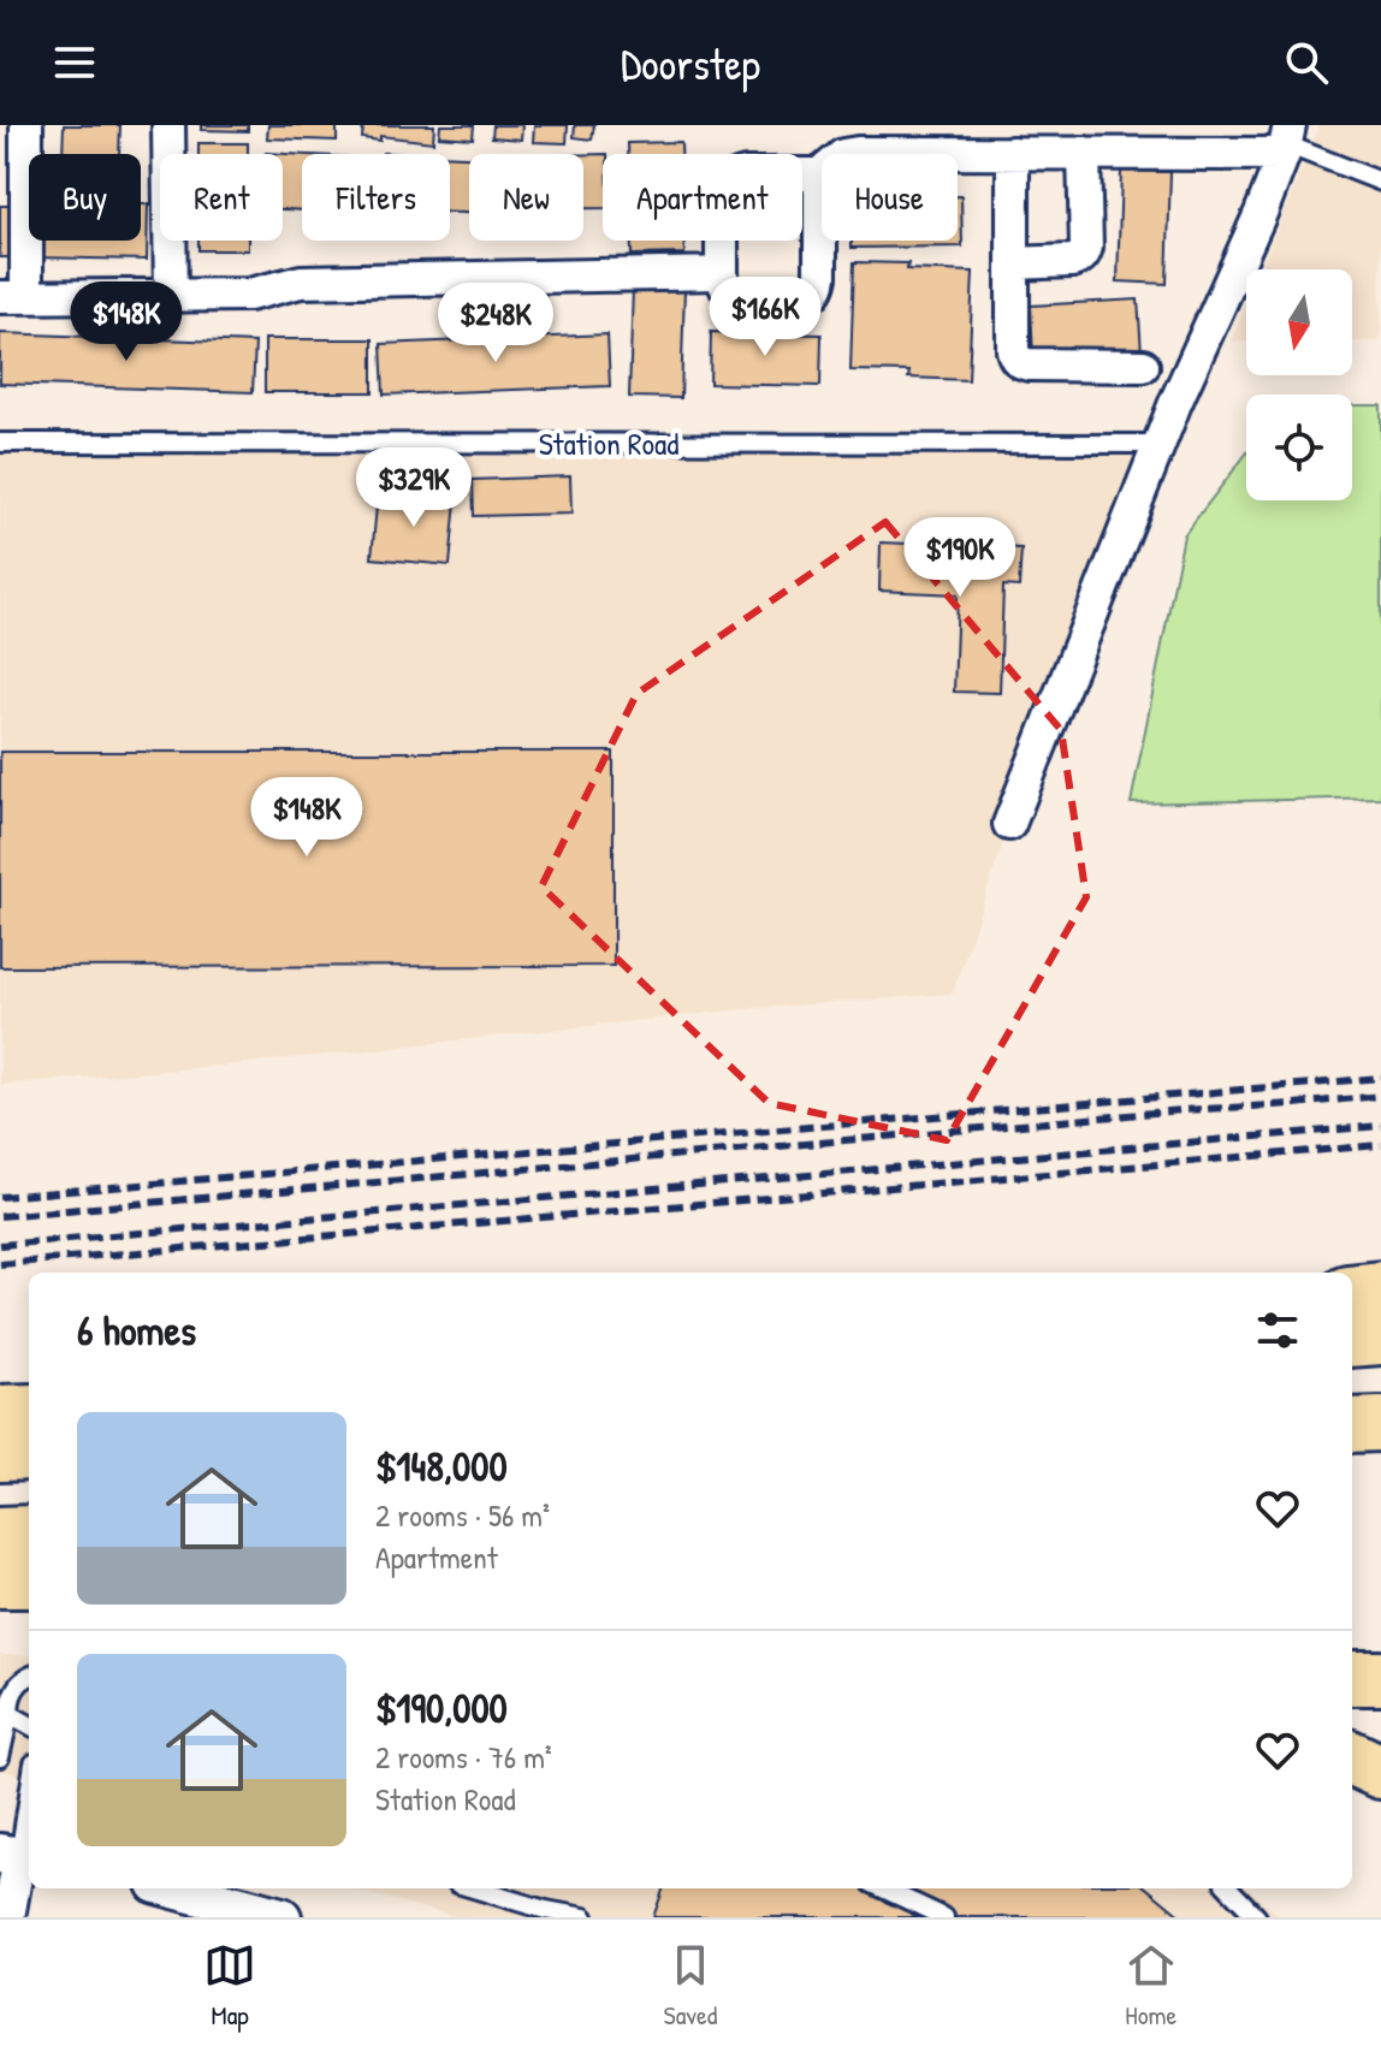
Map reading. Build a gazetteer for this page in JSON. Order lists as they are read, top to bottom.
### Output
{
  "streets": {
    "lane": ["Station Road"]
  },
  "north": "bottom",
  "page": {
    "header": "Doorstep",
    "chip": [
      "Buy",
      "Rent",
      "Filters",
      "New",
      "Apartment",
      "House"
    ],
    "price": [
      "$166K",
      "$148K",
      "$248K",
      "$329K",
      "$190K",
      "$148K"
    ],
    "heading": "6 homes",
    "list": [
      {
        "name": "$148,000",
        "note": "2 rooms · 56 m² · Apartment"
      },
      {
        "name": "$190,000",
        "note": "2 rooms · 76 m² · Station Road"
      }
    ],
    "tabs": ["Map", "Saved", "Home"]
  }
}
